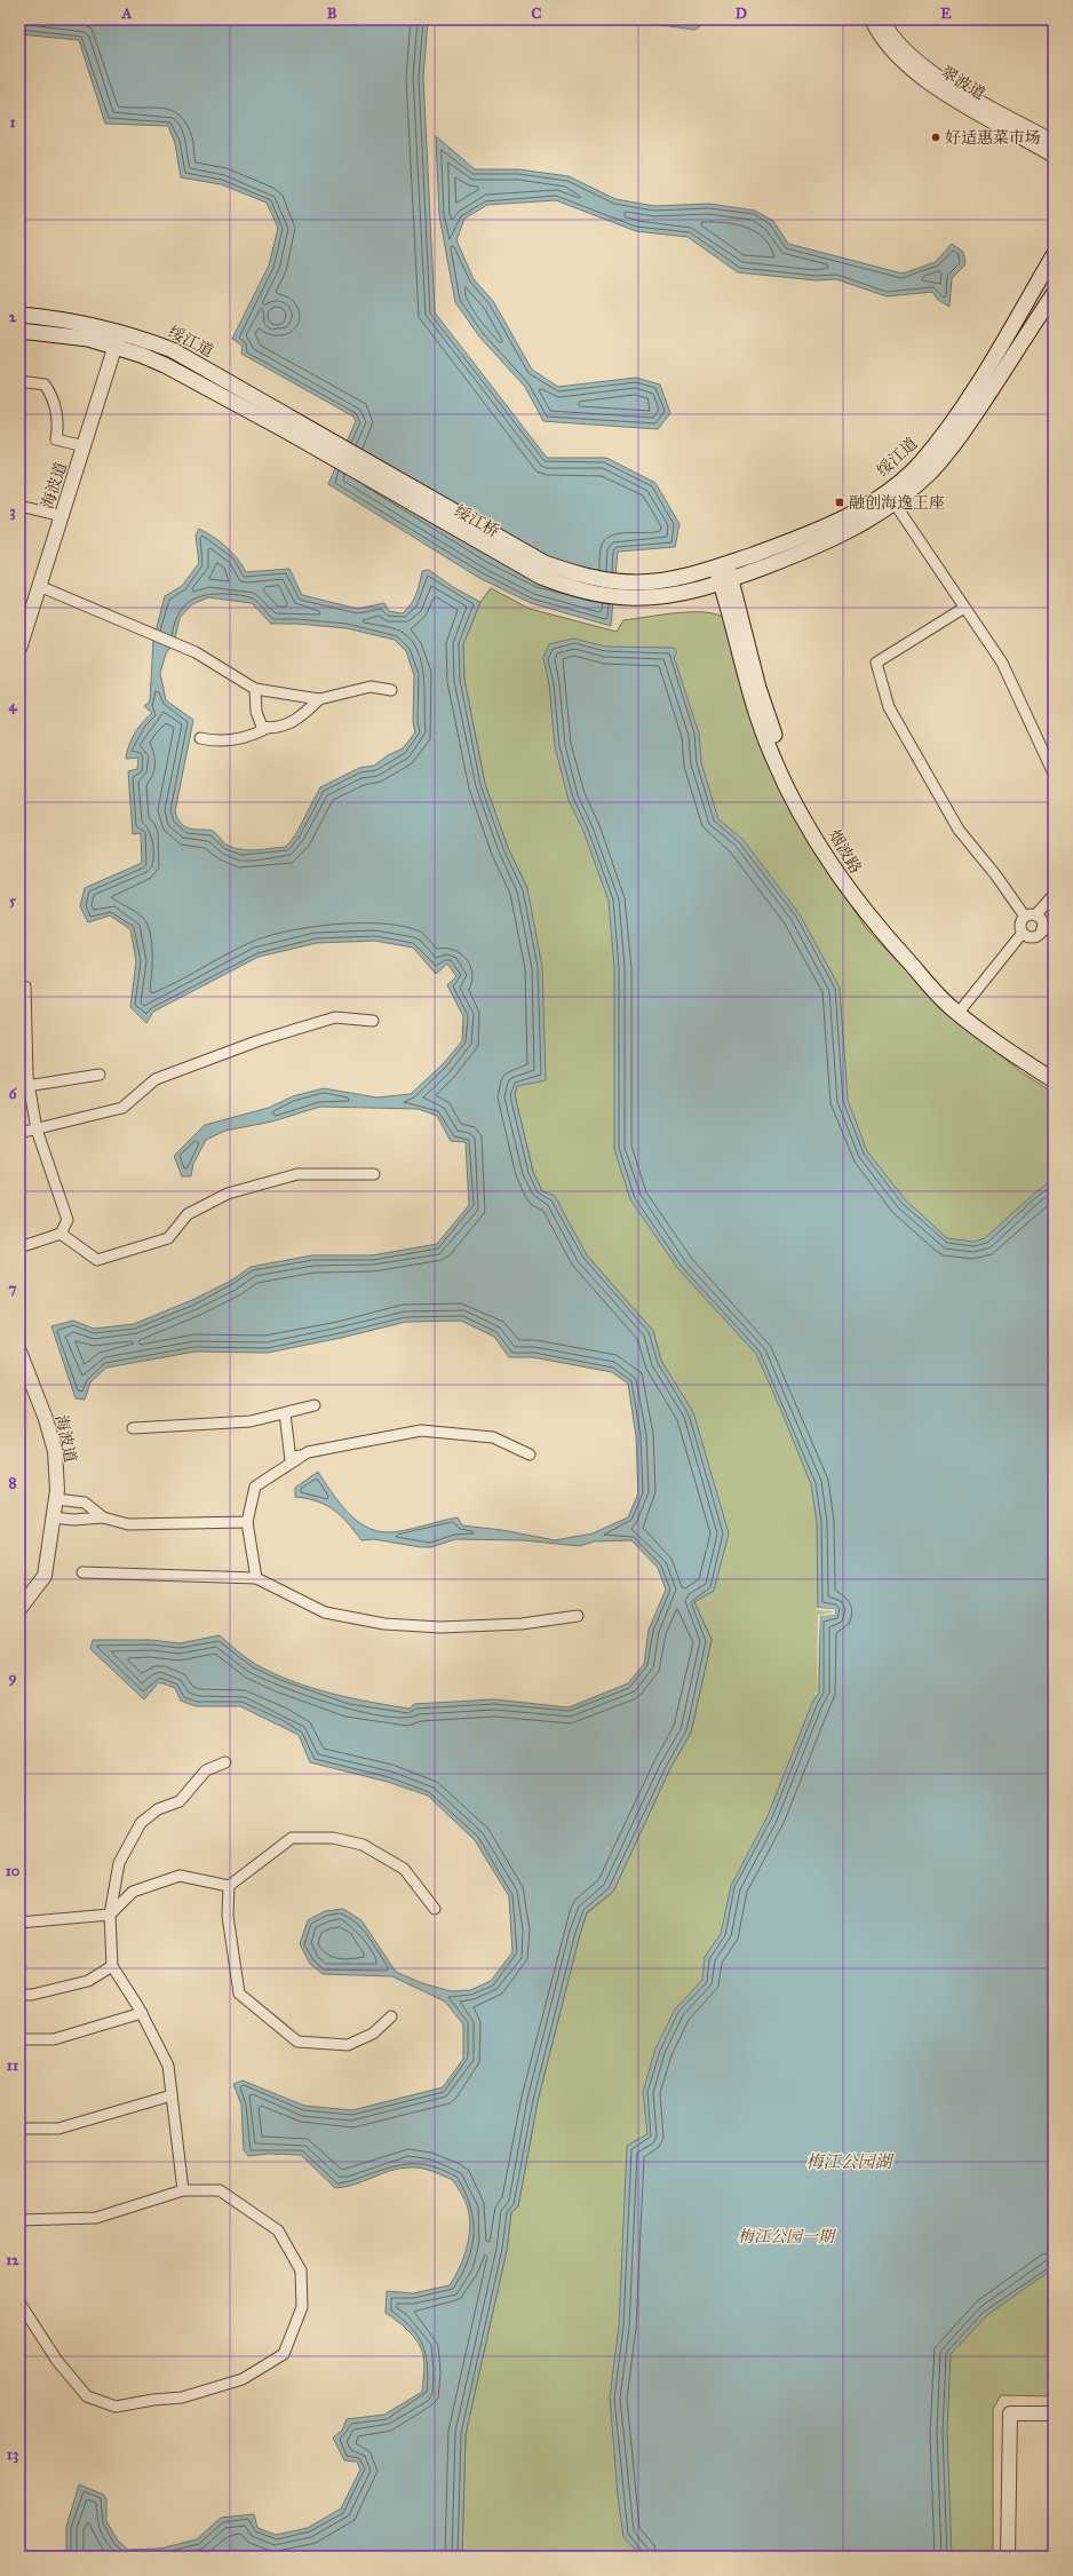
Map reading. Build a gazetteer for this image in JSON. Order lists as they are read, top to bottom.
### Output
{
  "streets": {
    "main road": ["绥江道", "绥江桥", "烟波路"],
    "street": ["翠波道", "海波道"]
  },
  "crossings": [
    ["绥江道", "海波道"],
    ["绥江道", "绥江桥"],
    ["绥江道", "烟波路"],
    ["海波道", "绥江桥"]
  ],
  "water": ["梅江公园湖"],
  "parks": ["梅江公园一期"],
  "places": {
    "other": ["好适惠菜市场"],
    "transit": ["融创海逸王座"]
  },
  "grid": {
    "columns": [
      "A",
      "B",
      "C",
      "D",
      "E"
    ],
    "rows": [
      "1",
      "2",
      "3",
      "4",
      "5",
      "6",
      "7",
      "8",
      "9",
      "10",
      "11",
      "12",
      "13"
    ]
  }
}
